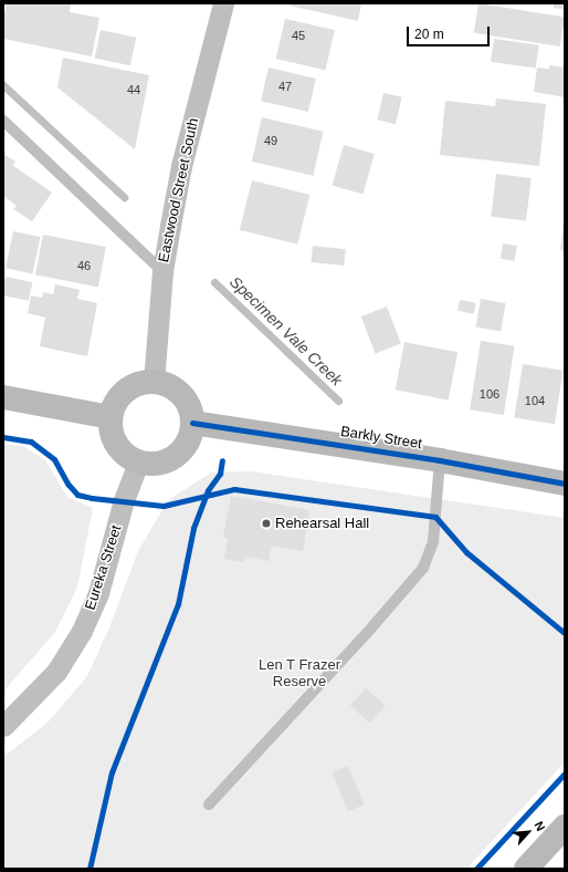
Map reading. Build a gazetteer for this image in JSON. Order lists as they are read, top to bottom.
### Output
{
  "streets": {
    "main road": ["Barkly Street"],
    "street": ["Eastwood Street South", "Eureka Street"]
  },
  "crossings": [
    ["Eastwood Street South", "Barkly Street"],
    ["Eastwood Street South", "Eureka Street"],
    ["Barkly Street", "Eureka Street"]
  ],
  "water": ["Specimen Vale Creek"],
  "parks": ["Len T Frazer Reserve"],
  "places": ["Rehearsal Hall"],
  "house_numbers": [
    "45",
    "47",
    "44",
    "49",
    "46",
    "106",
    "104"
  ],
  "scale_bar": "20 m",
  "north": "top right"
}
